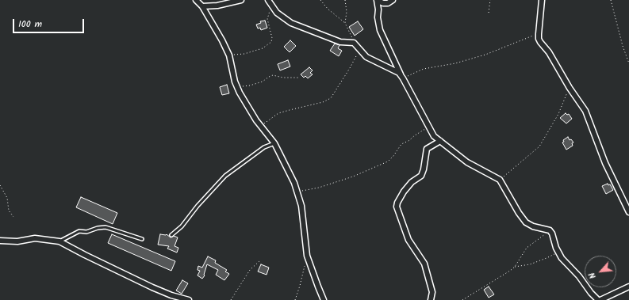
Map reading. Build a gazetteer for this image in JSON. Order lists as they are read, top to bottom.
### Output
{
  "scale_bar": "100 m",
  "north": "bottom left"
}
